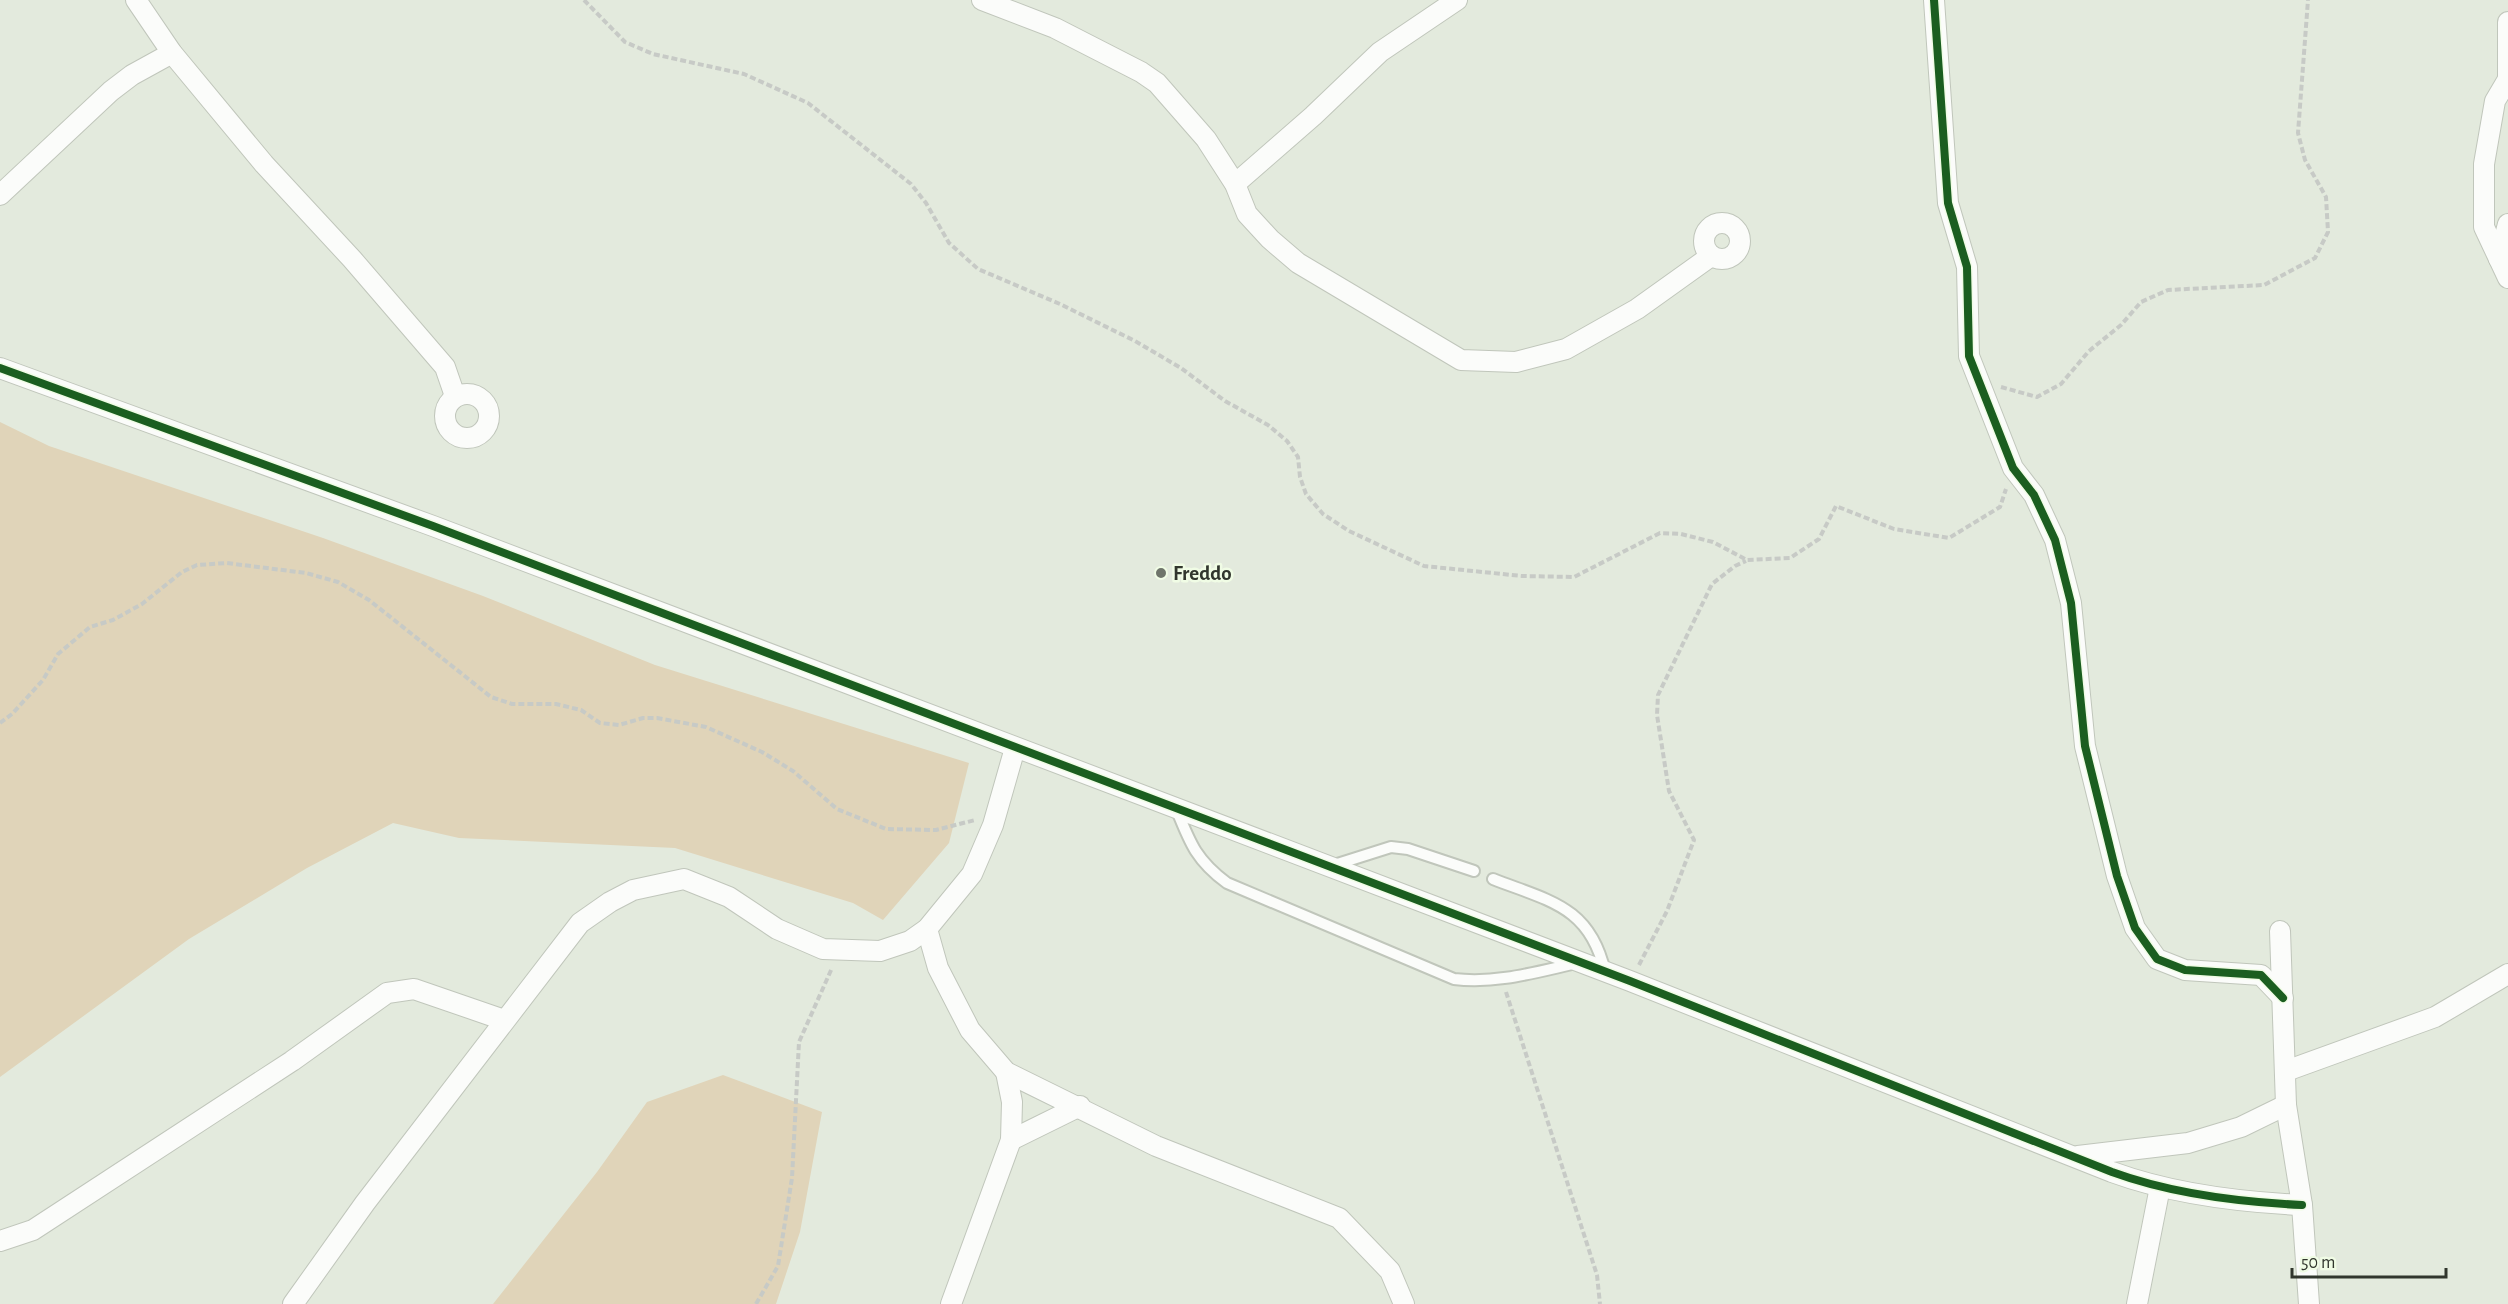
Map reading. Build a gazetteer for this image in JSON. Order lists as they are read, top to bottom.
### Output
{
  "places": ["Freddo"],
  "scale_bar": "50 m"
}
